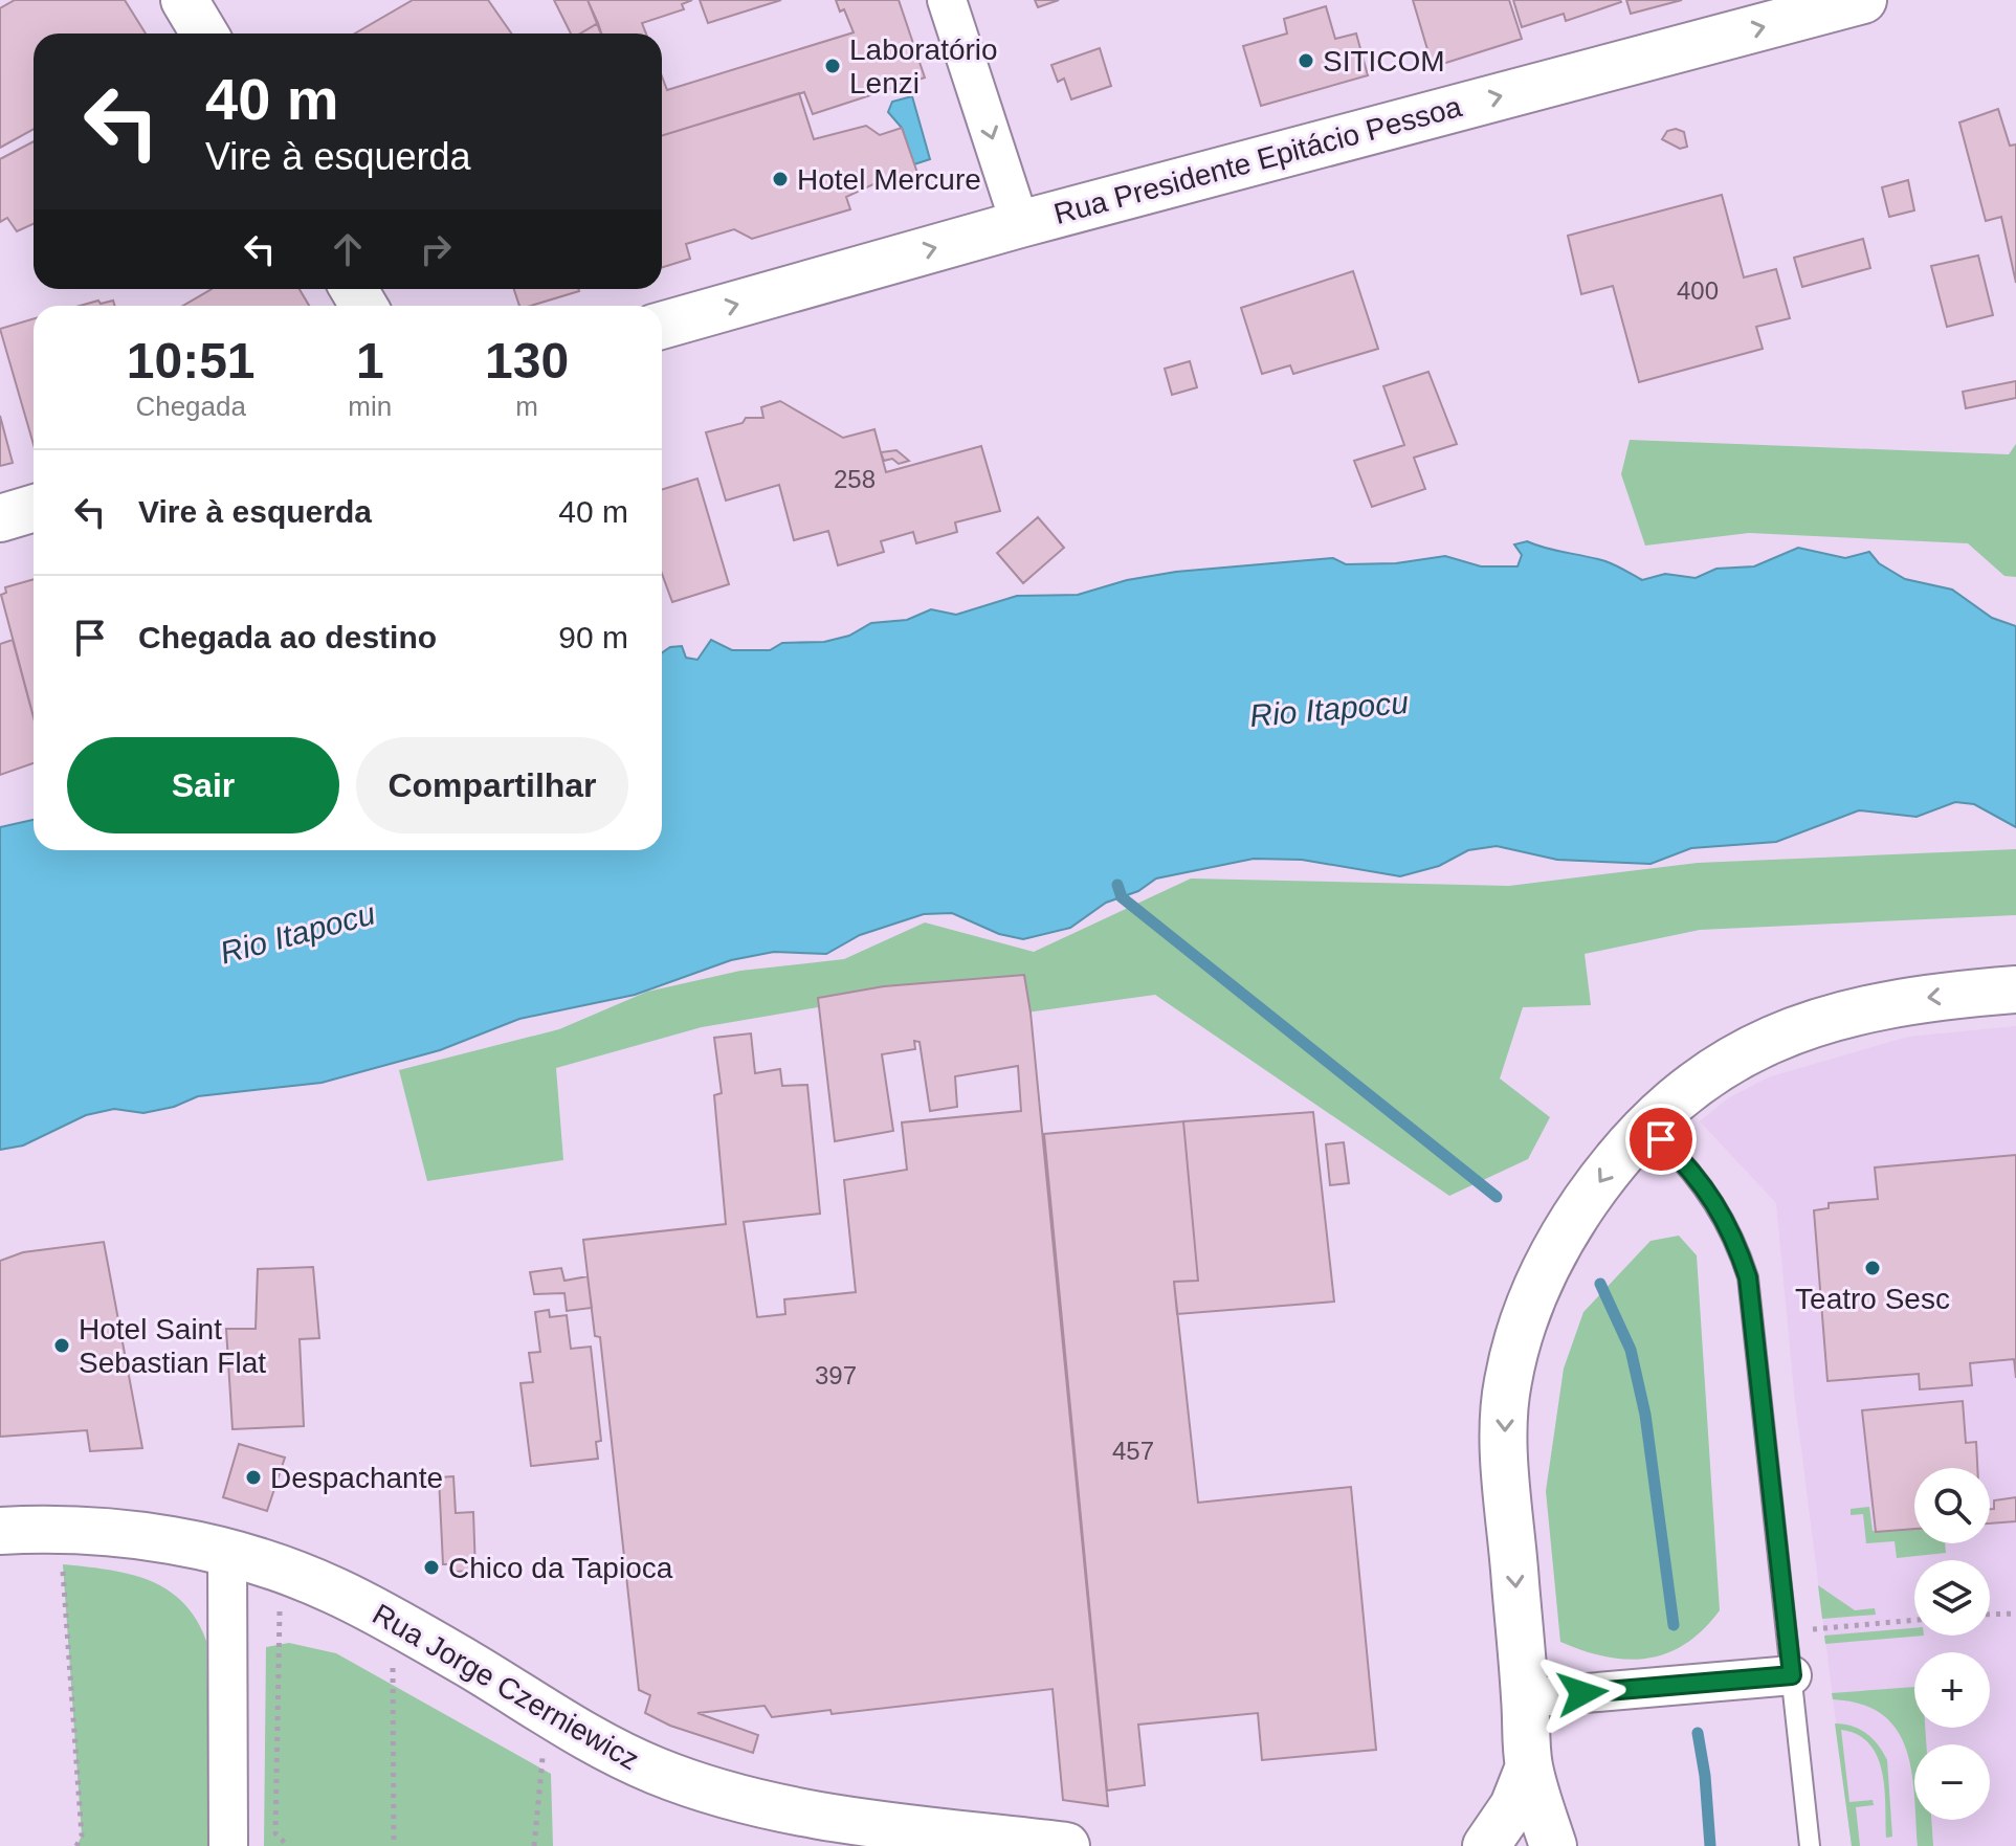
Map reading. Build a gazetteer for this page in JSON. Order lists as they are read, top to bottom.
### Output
{
  "streets": {
    "main road": ["Rua Presidente Epitácio Pessoa", "Rua Jorge Czerniewicz"]
  },
  "one_way": ["Rua Presidente Epitácio Pessoa"],
  "water": ["Rio Itapocu"],
  "places": [
    "SITICOM",
    "Laboratório Lenzi",
    "Hotel Mercure",
    "Teatro Sesc",
    "Hotel Saint Sebastian Flat",
    "Despachante",
    "Chico da Tapioca"
  ],
  "house_numbers": [
    "400",
    "258",
    "397",
    "457"
  ],
  "page": {
    "turn": ["40 m", "Vire à esquerda"],
    "eta": [
      "10:51",
      "Chegada",
      "1",
      "min",
      "130",
      "m"
    ],
    "list": [
      {
        "name": "Vire à esquerda",
        "value": "40 m"
      },
      {
        "name": "Chegada ao destino",
        "value": "90 m"
      }
    ],
    "buttons": ["Sair", "Compartilhar"],
    "map_buttons": ["+", "−"]
  }
}
